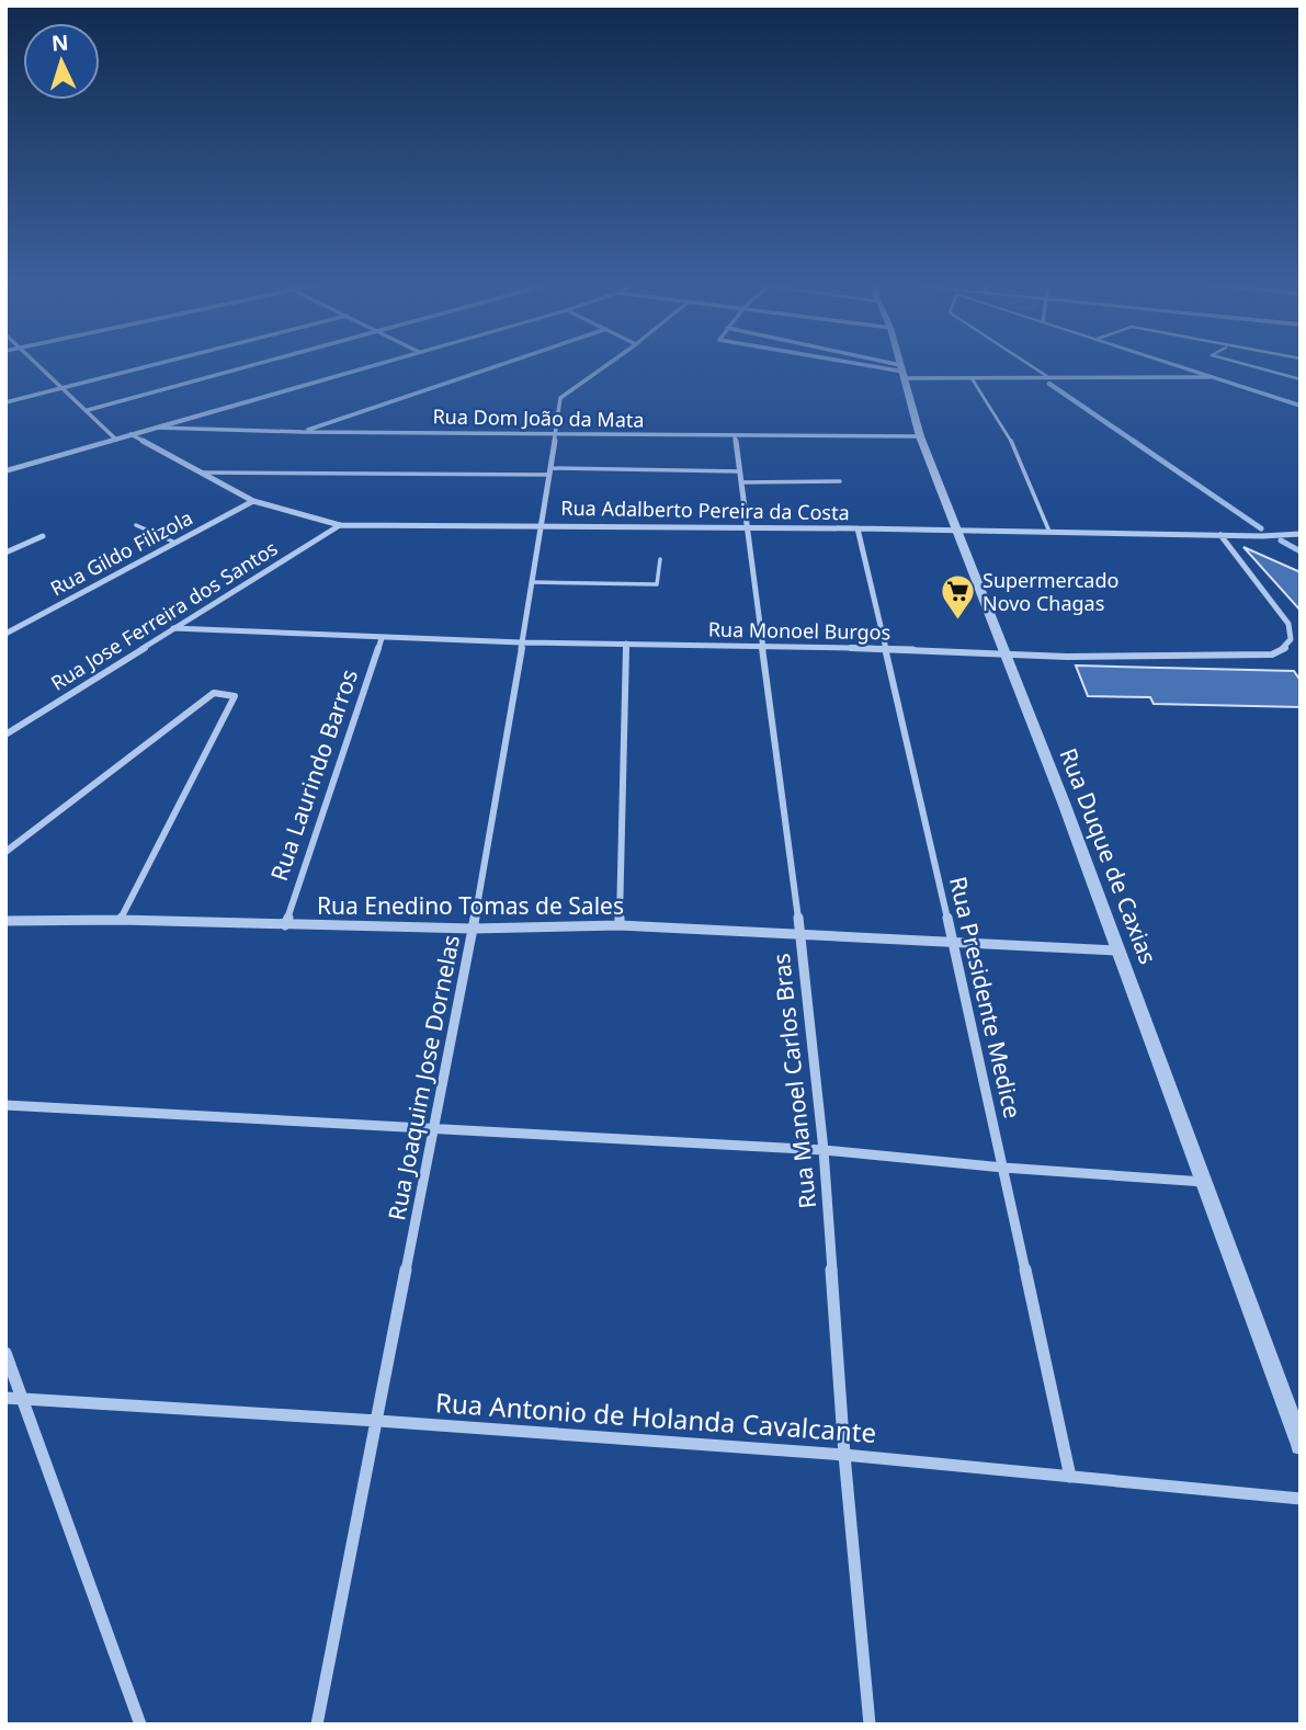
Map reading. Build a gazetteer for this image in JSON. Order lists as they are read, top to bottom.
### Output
{
  "streets": {
    "street": [
      "Rua Dom João da Mata",
      "Rua Adalberto Pereira da Costa",
      "Rua Gildo Filizola",
      "Rua Jose Ferreira dos Santos",
      "Rua Monoel Burgos",
      "Rua Laurindo Barros",
      "Rua Duque de Caxias",
      "Rua Enedino Tomas de Sales",
      "Rua Presidente Medice",
      "Rua Joaquim Jose Dornelas",
      "Rua Manoel Carlos Bras",
      "Rua Antonio de Holanda Cavalcante"
    ]
  },
  "crossings": [
    ["Rua Dom João da Mata", "Rua Duque de Caxias"],
    ["Rua Dom João da Mata", "Rua Joaquim Jose Dornelas"],
    ["Rua Dom João da Mata", "Rua Manoel Carlos Bras"],
    ["Rua Adalberto Pereira da Costa", "Rua Gildo Filizola"],
    ["Rua Adalberto Pereira da Costa", "Rua Jose Ferreira dos Santos"],
    ["Rua Adalberto Pereira da Costa", "Rua Monoel Burgos"],
    ["Rua Adalberto Pereira da Costa", "Rua Duque de Caxias"],
    ["Rua Adalberto Pereira da Costa", "Rua Presidente Medice"],
    ["Rua Adalberto Pereira da Costa", "Rua Joaquim Jose Dornelas"],
    ["Rua Adalberto Pereira da Costa", "Rua Manoel Carlos Bras"],
    ["Rua Jose Ferreira dos Santos", "Rua Monoel Burgos"],
    ["Rua Monoel Burgos", "Rua Laurindo Barros"],
    ["Rua Monoel Burgos", "Rua Duque de Caxias"],
    ["Rua Monoel Burgos", "Rua Presidente Medice"],
    ["Rua Monoel Burgos", "Rua Joaquim Jose Dornelas"],
    ["Rua Monoel Burgos", "Rua Manoel Carlos Bras"],
    ["Rua Laurindo Barros", "Rua Enedino Tomas de Sales"],
    ["Rua Duque de Caxias", "Rua Enedino Tomas de Sales"],
    ["Rua Enedino Tomas de Sales", "Rua Presidente Medice"],
    ["Rua Enedino Tomas de Sales", "Rua Joaquim Jose Dornelas"],
    ["Rua Enedino Tomas de Sales", "Rua Manoel Carlos Bras"],
    ["Rua Presidente Medice", "Rua Antonio de Holanda Cavalcante"],
    ["Rua Joaquim Jose Dornelas", "Rua Antonio de Holanda Cavalcante"],
    ["Rua Manoel Carlos Bras", "Rua Antonio de Holanda Cavalcante"]
  ],
  "places": {
    "supermarket": ["Supermercado Novo Chagas"]
  },
  "north": "top"
}
